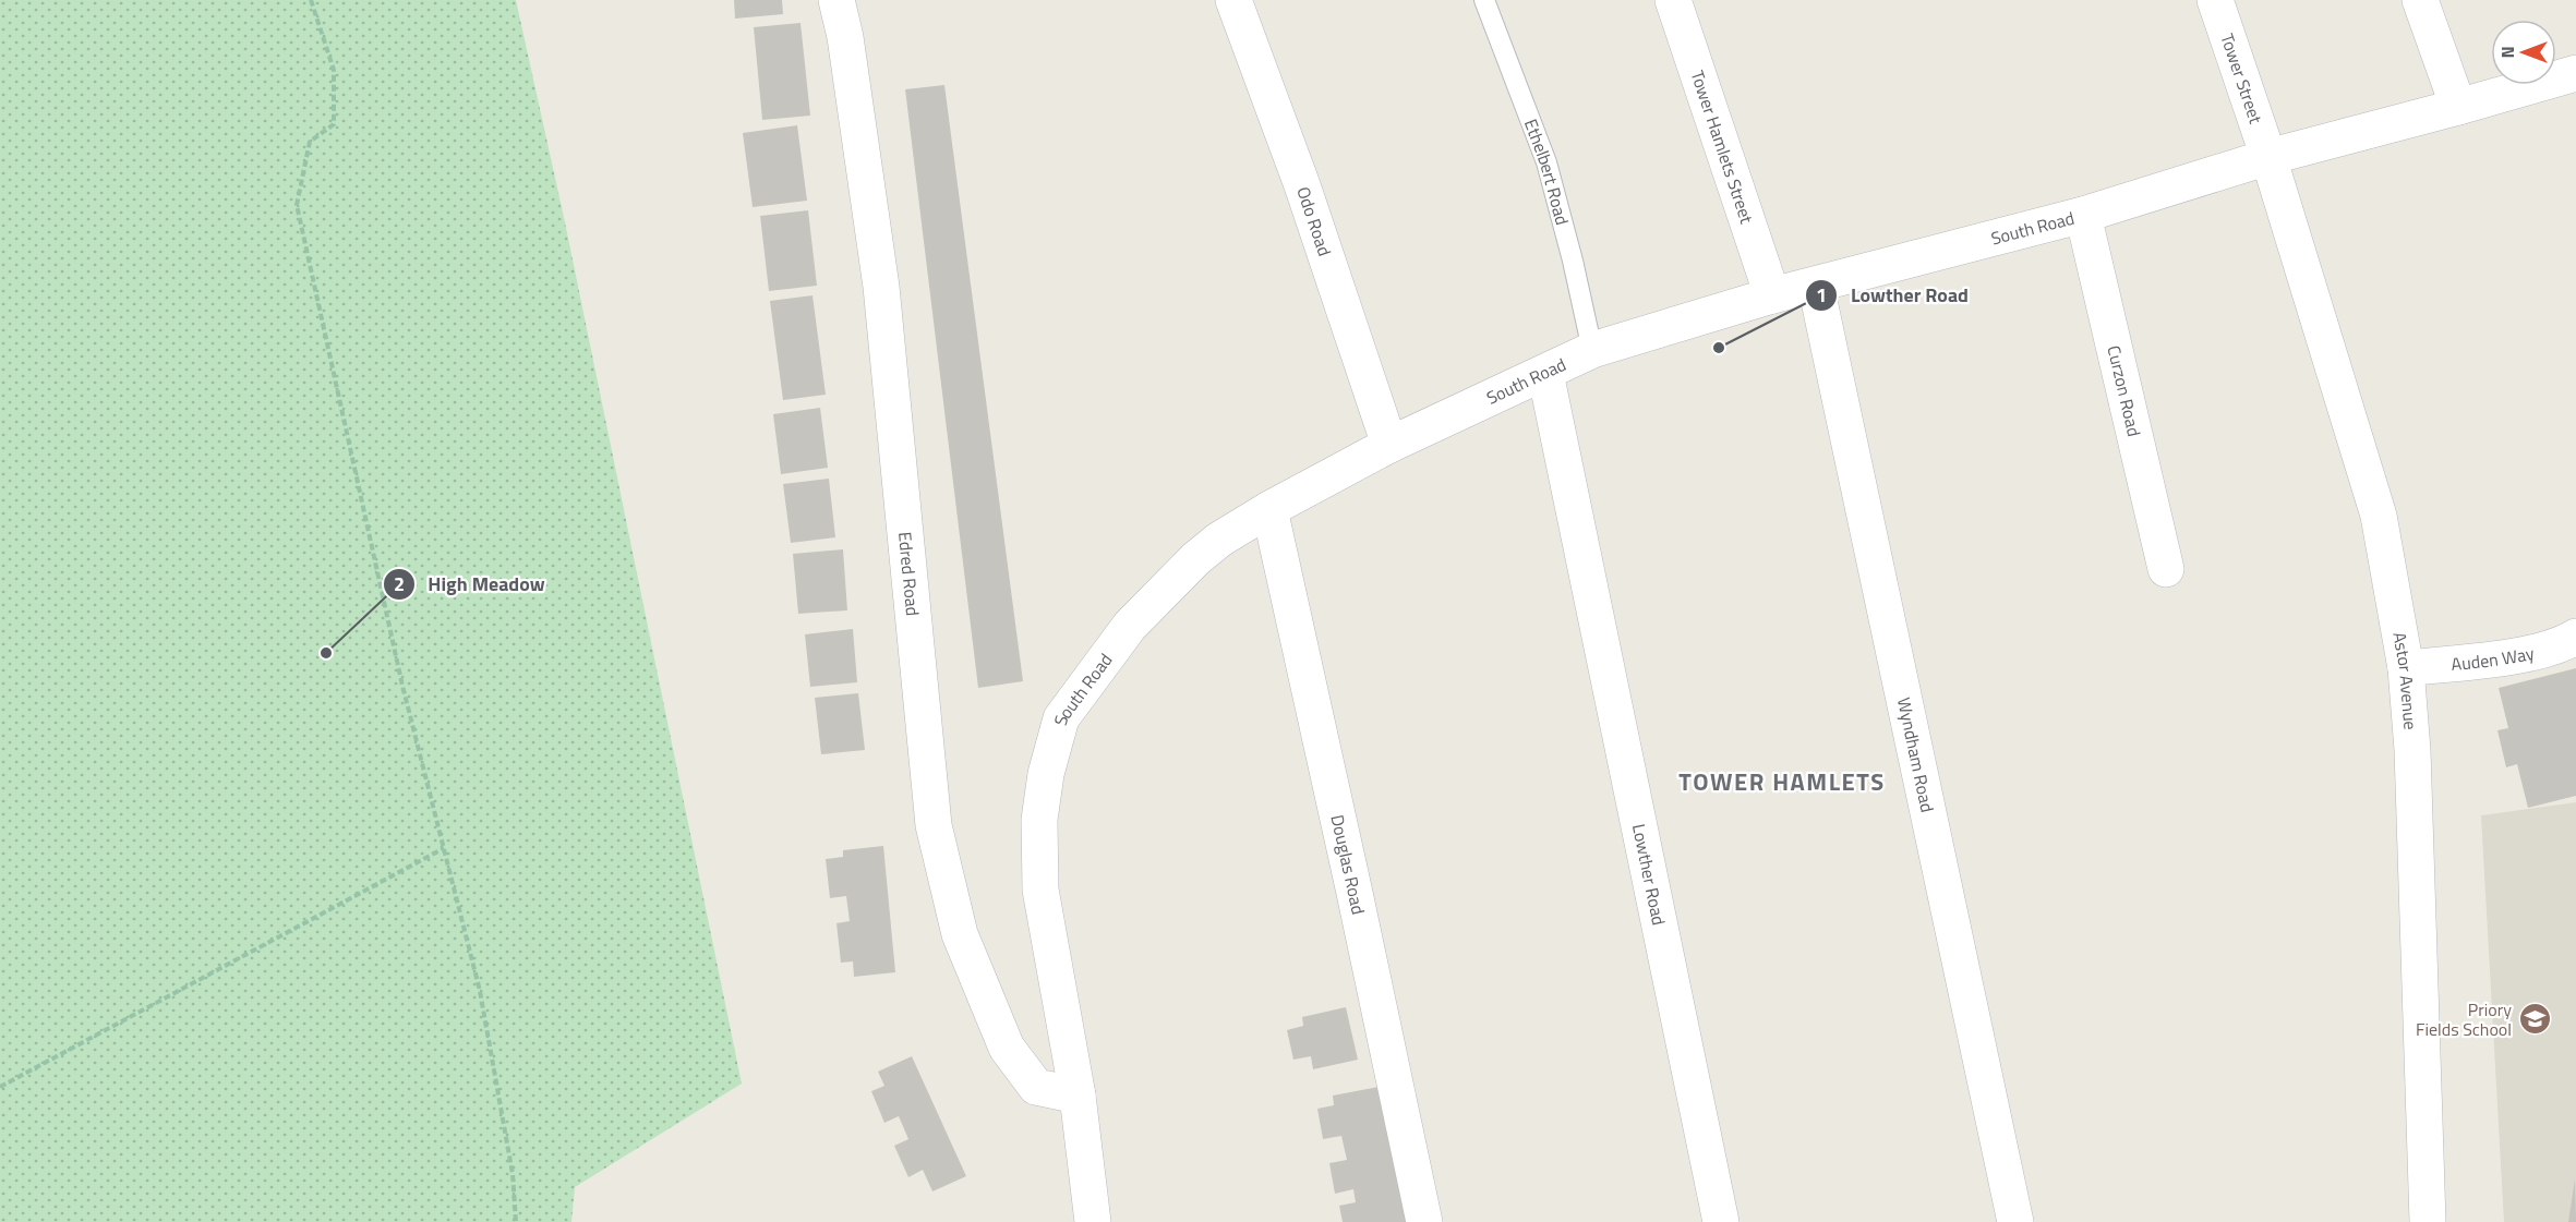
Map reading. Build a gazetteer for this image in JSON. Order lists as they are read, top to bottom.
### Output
{
  "streets": {
    "street": [
      "Tower Street",
      "Tower Hamlets Street",
      "Odo Road",
      "South Road",
      "Curzon Road",
      "Edred Road",
      "Auden Way",
      "Astor Avenue",
      "Wyndham Road",
      "Douglas Road",
      "Lowther Road"
    ],
    "lane": ["Ethelbert Road"]
  },
  "crossings": [
    ["Tower Street", "South Road"],
    ["Tower Street", "Astor Avenue"],
    ["Tower Hamlets Street", "South Road"],
    ["Ethelbert Road", "South Road"],
    ["Odo Road", "South Road"],
    ["South Road", "Curzon Road"],
    ["South Road", "Edred Road"],
    ["South Road", "Astor Avenue"],
    ["South Road", "Wyndham Road"],
    ["South Road", "Douglas Road"],
    ["South Road", "Lowther Road"],
    ["Auden Way", "Astor Avenue"]
  ],
  "districts": ["TOWER HAMLETS"],
  "places": {
    "other": ["Lowther Road", "High Meadow"],
    "school or university": ["Priory Fields School"]
  },
  "north": "left"
}
